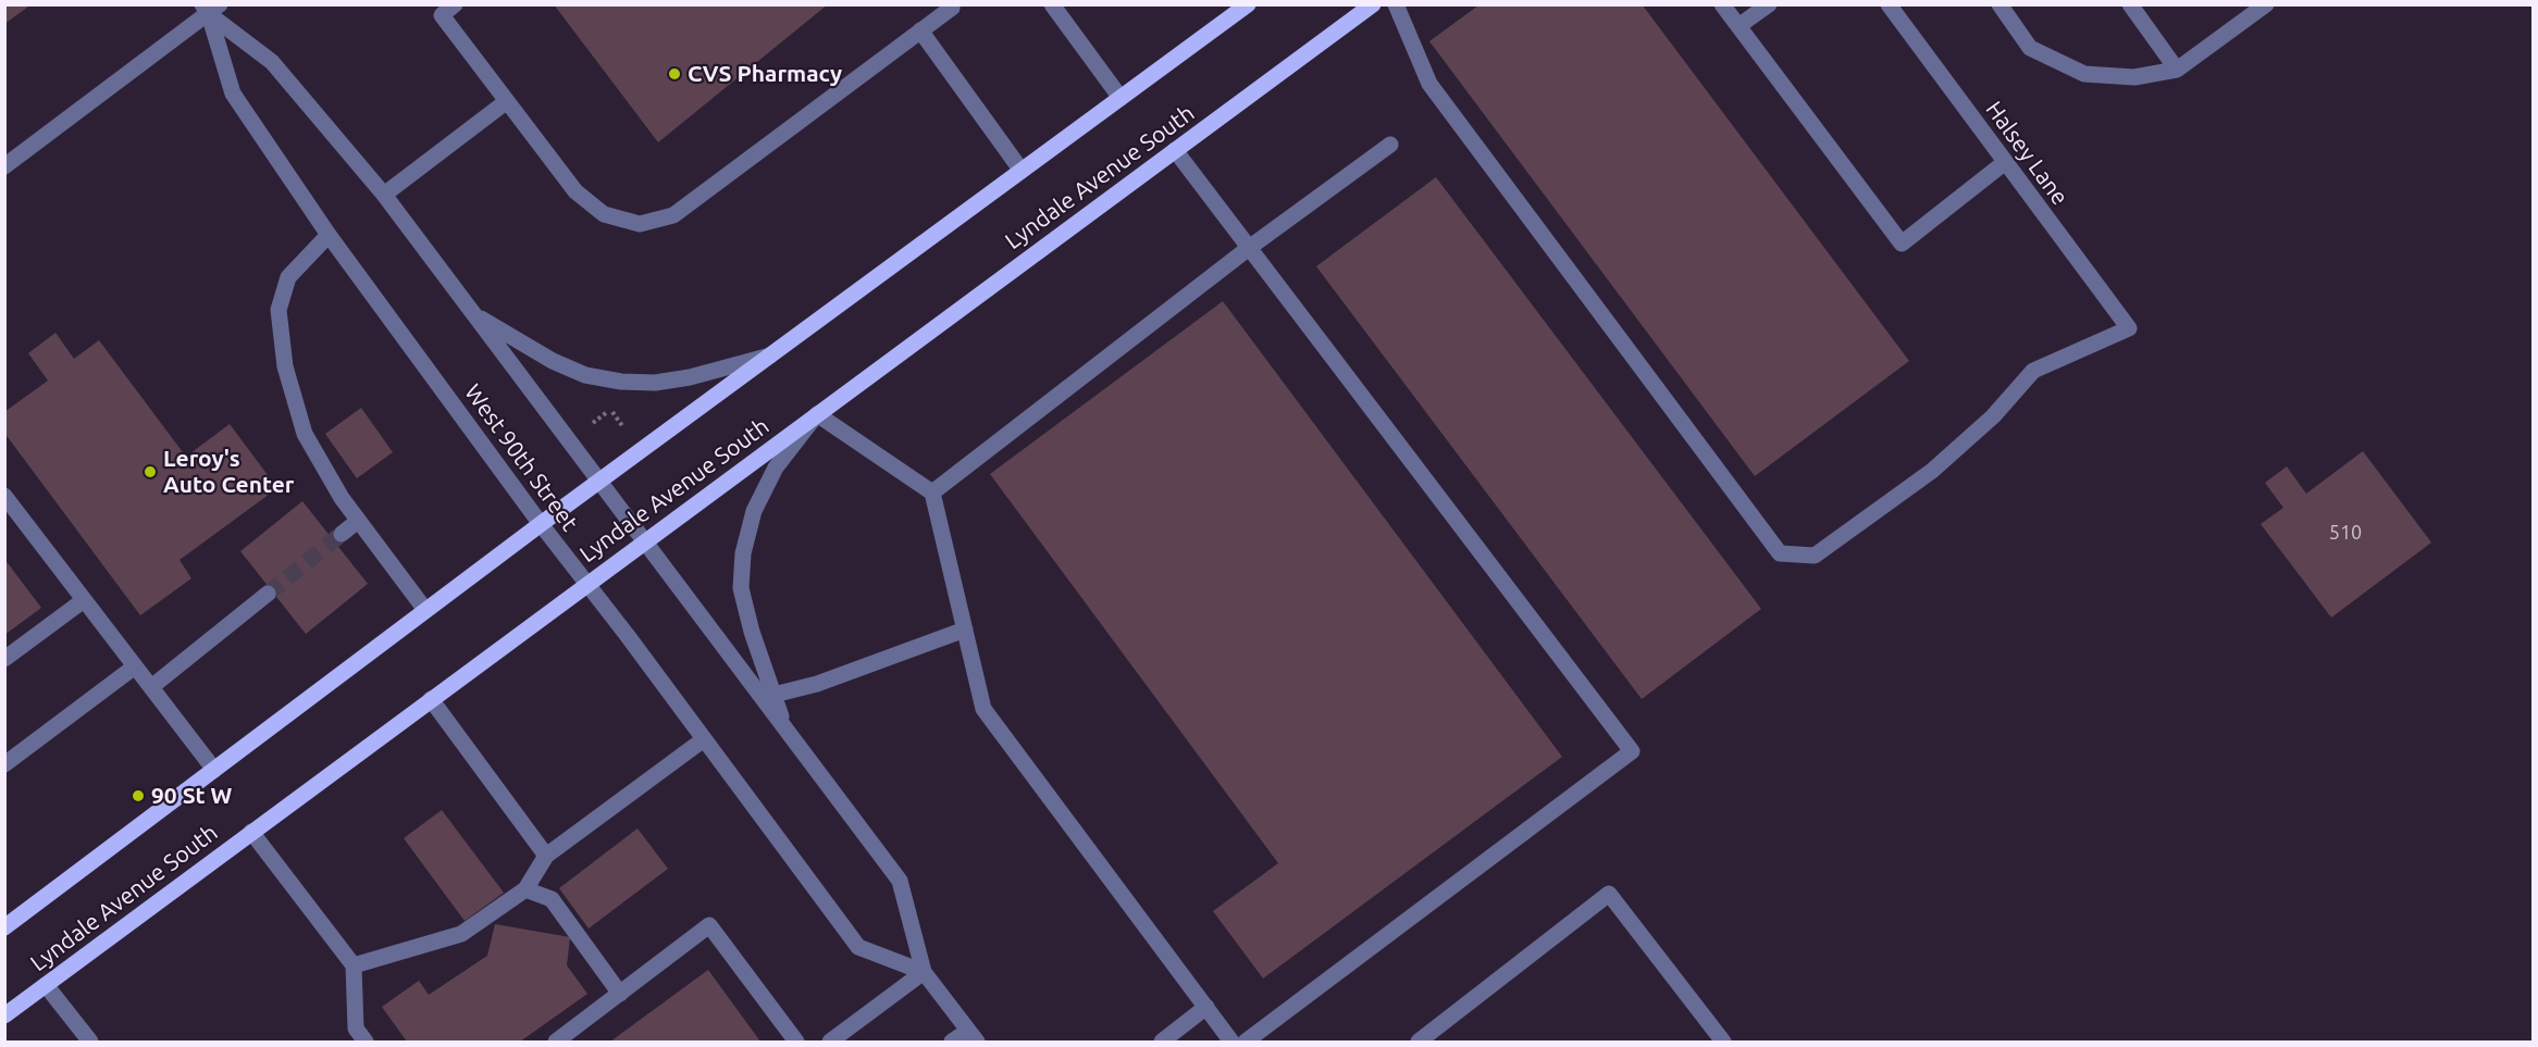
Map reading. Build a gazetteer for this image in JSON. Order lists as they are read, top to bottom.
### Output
{
  "streets": {
    "main road": ["Lyndale Avenue South"],
    "street": ["Halsey Lane", "West 90th Street"]
  },
  "crossings": [
    ["Lyndale Avenue South", "West 90th Street"]
  ],
  "places": ["CVS Pharmacy", "Leroy's Auto Center", "90 St W"],
  "house_numbers": ["510"]
}
